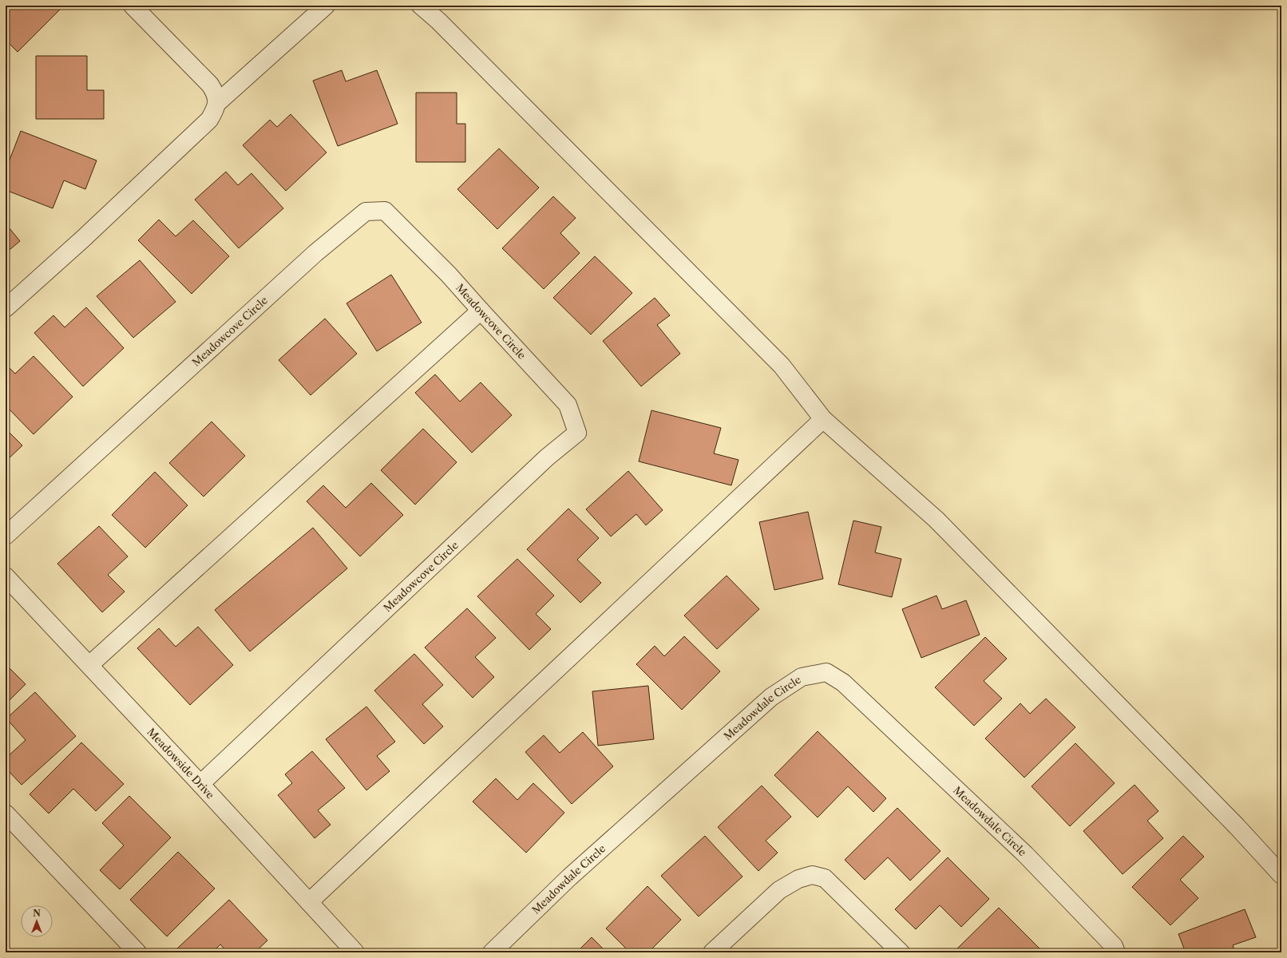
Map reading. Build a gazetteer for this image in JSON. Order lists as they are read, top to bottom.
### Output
{
  "streets": {
    "street": ["Meadowcove Circle", "Meadowdale Circle", "Meadowside Drive"]
  },
  "crossings": [
    ["Meadowcove Circle", "Meadowside Drive"]
  ],
  "north": "top"
}
